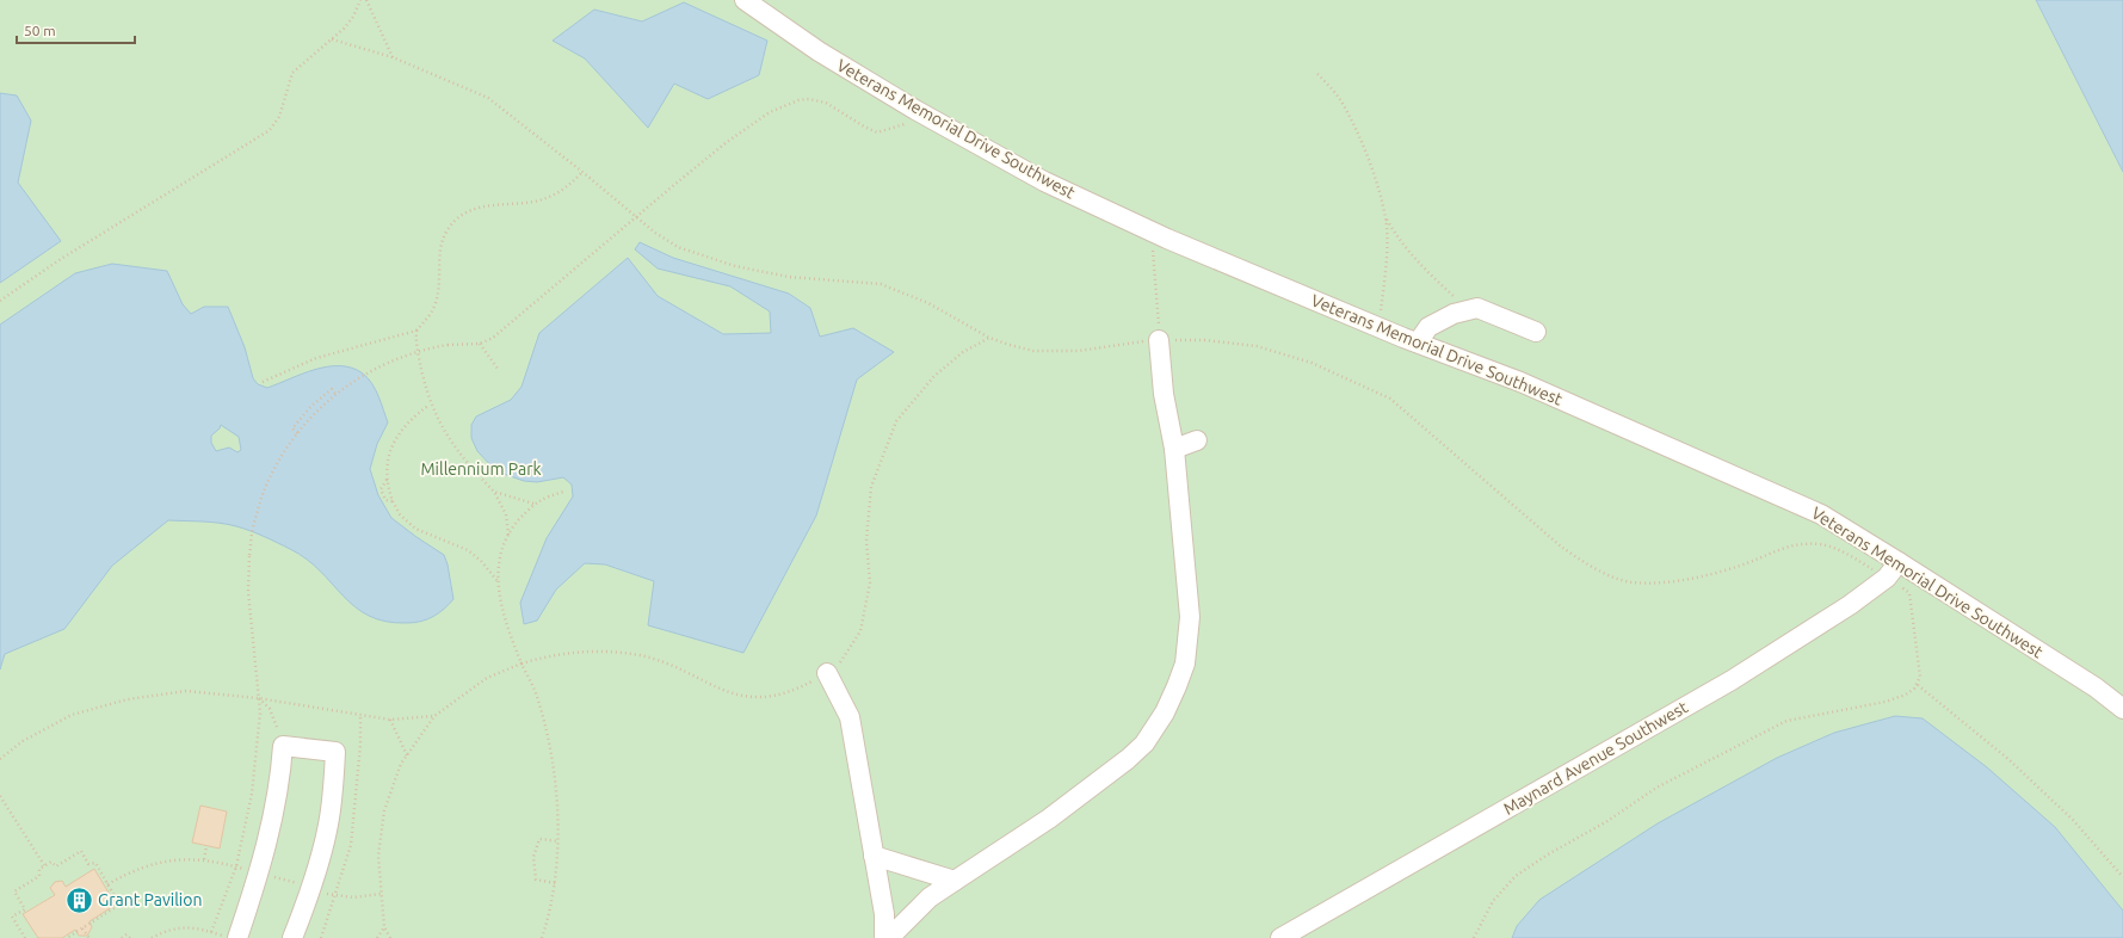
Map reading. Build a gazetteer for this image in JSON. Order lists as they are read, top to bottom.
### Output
{
  "streets": {
    "street": ["Veterans Memorial Drive Southwest", "Maynard Avenue Southwest"]
  },
  "crossings": [
    ["Veterans Memorial Drive Southwest", "Maynard Avenue Southwest"]
  ],
  "parks": ["Millennium Park"],
  "places": {
    "building": ["Grant Pavilion"]
  },
  "scale_bar": "50 m"
}
